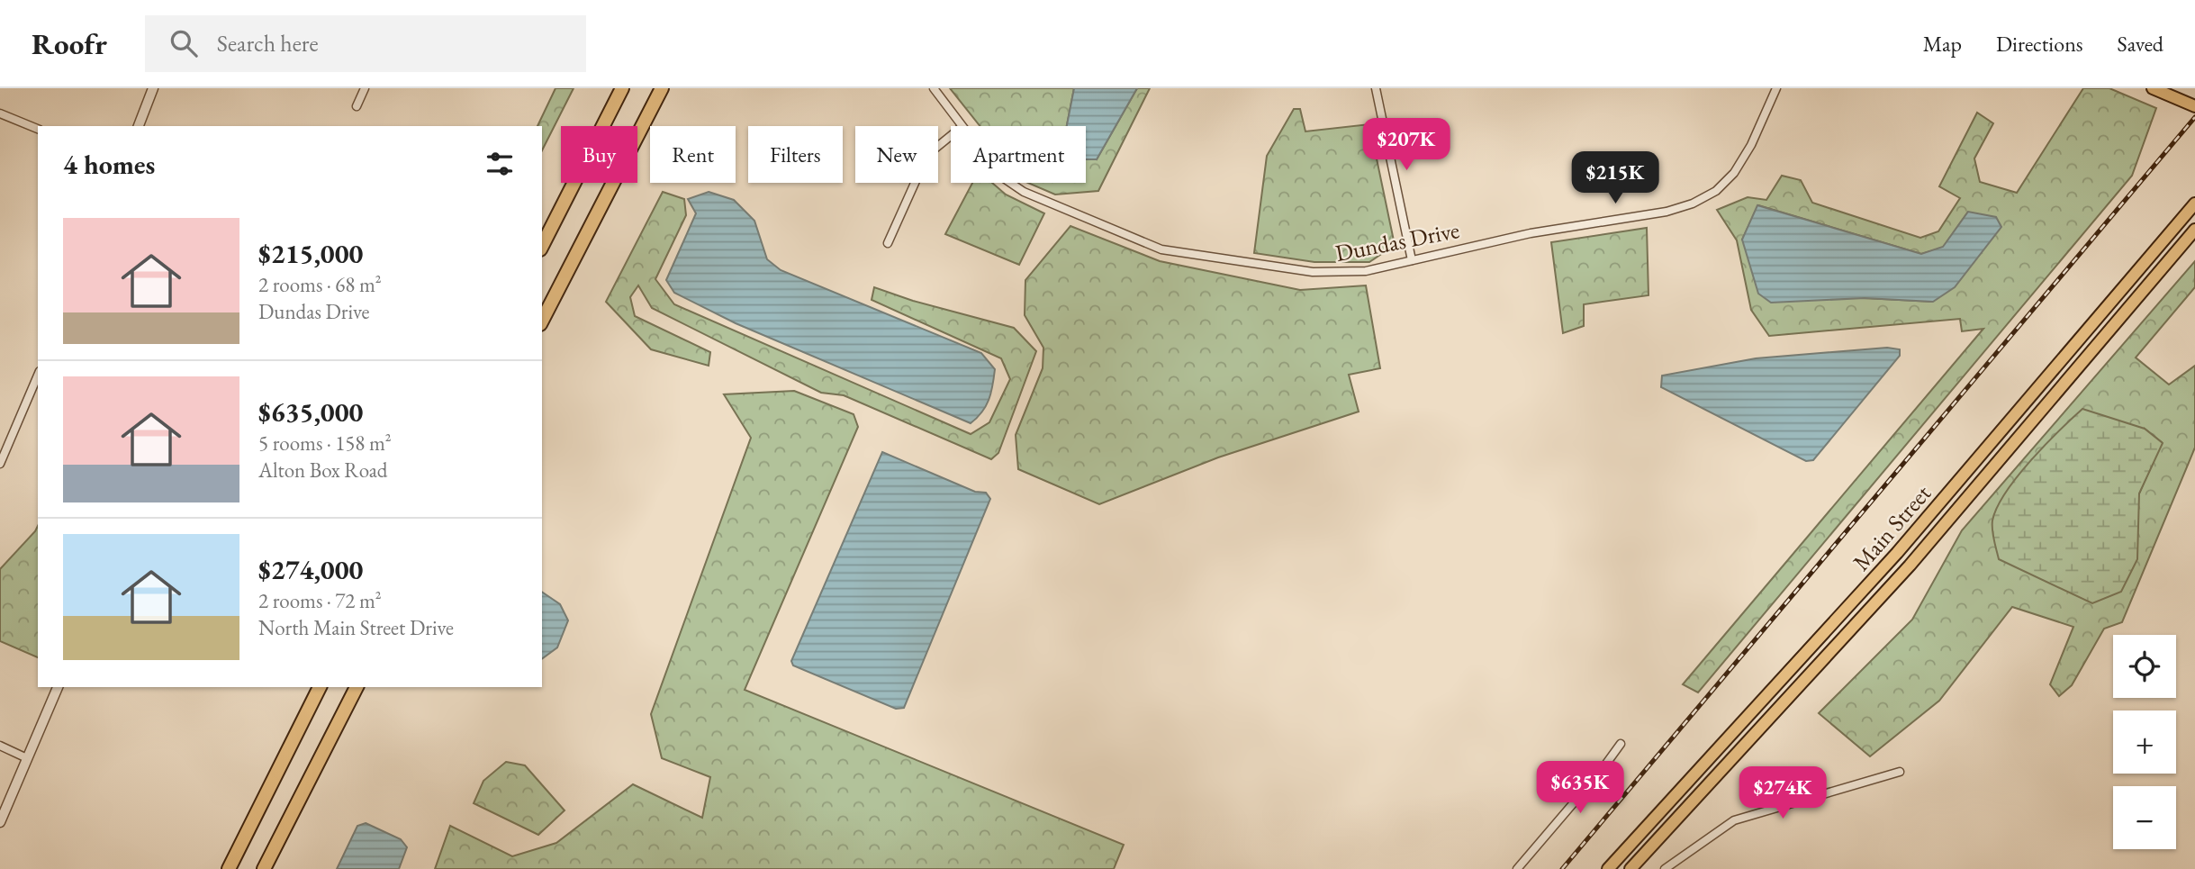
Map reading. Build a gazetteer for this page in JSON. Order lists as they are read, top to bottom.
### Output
{
  "streets": {
    "main road": ["Main Street"],
    "street": ["Dundas Drive"]
  },
  "page": {
    "header": "Roofr",
    "search": "Search here",
    "nav": ["Map", "Directions", "Saved"],
    "price": [
      "$207K",
      "$215K",
      "$635K",
      "$274K"
    ],
    "chip": [
      "Buy",
      "Rent",
      "Filters",
      "New",
      "Apartment"
    ],
    "heading": "4 homes",
    "list": [
      {
        "name": "$215,000",
        "note": "2 rooms · 68 m² · Dundas Drive"
      },
      {
        "name": "$635,000",
        "note": "5 rooms · 158 m² · Alton Box Road"
      },
      {
        "name": "$274,000",
        "note": "2 rooms · 72 m² · North Main Street Drive"
      }
    ],
    "map_buttons": ["+", "−"]
  }
}
